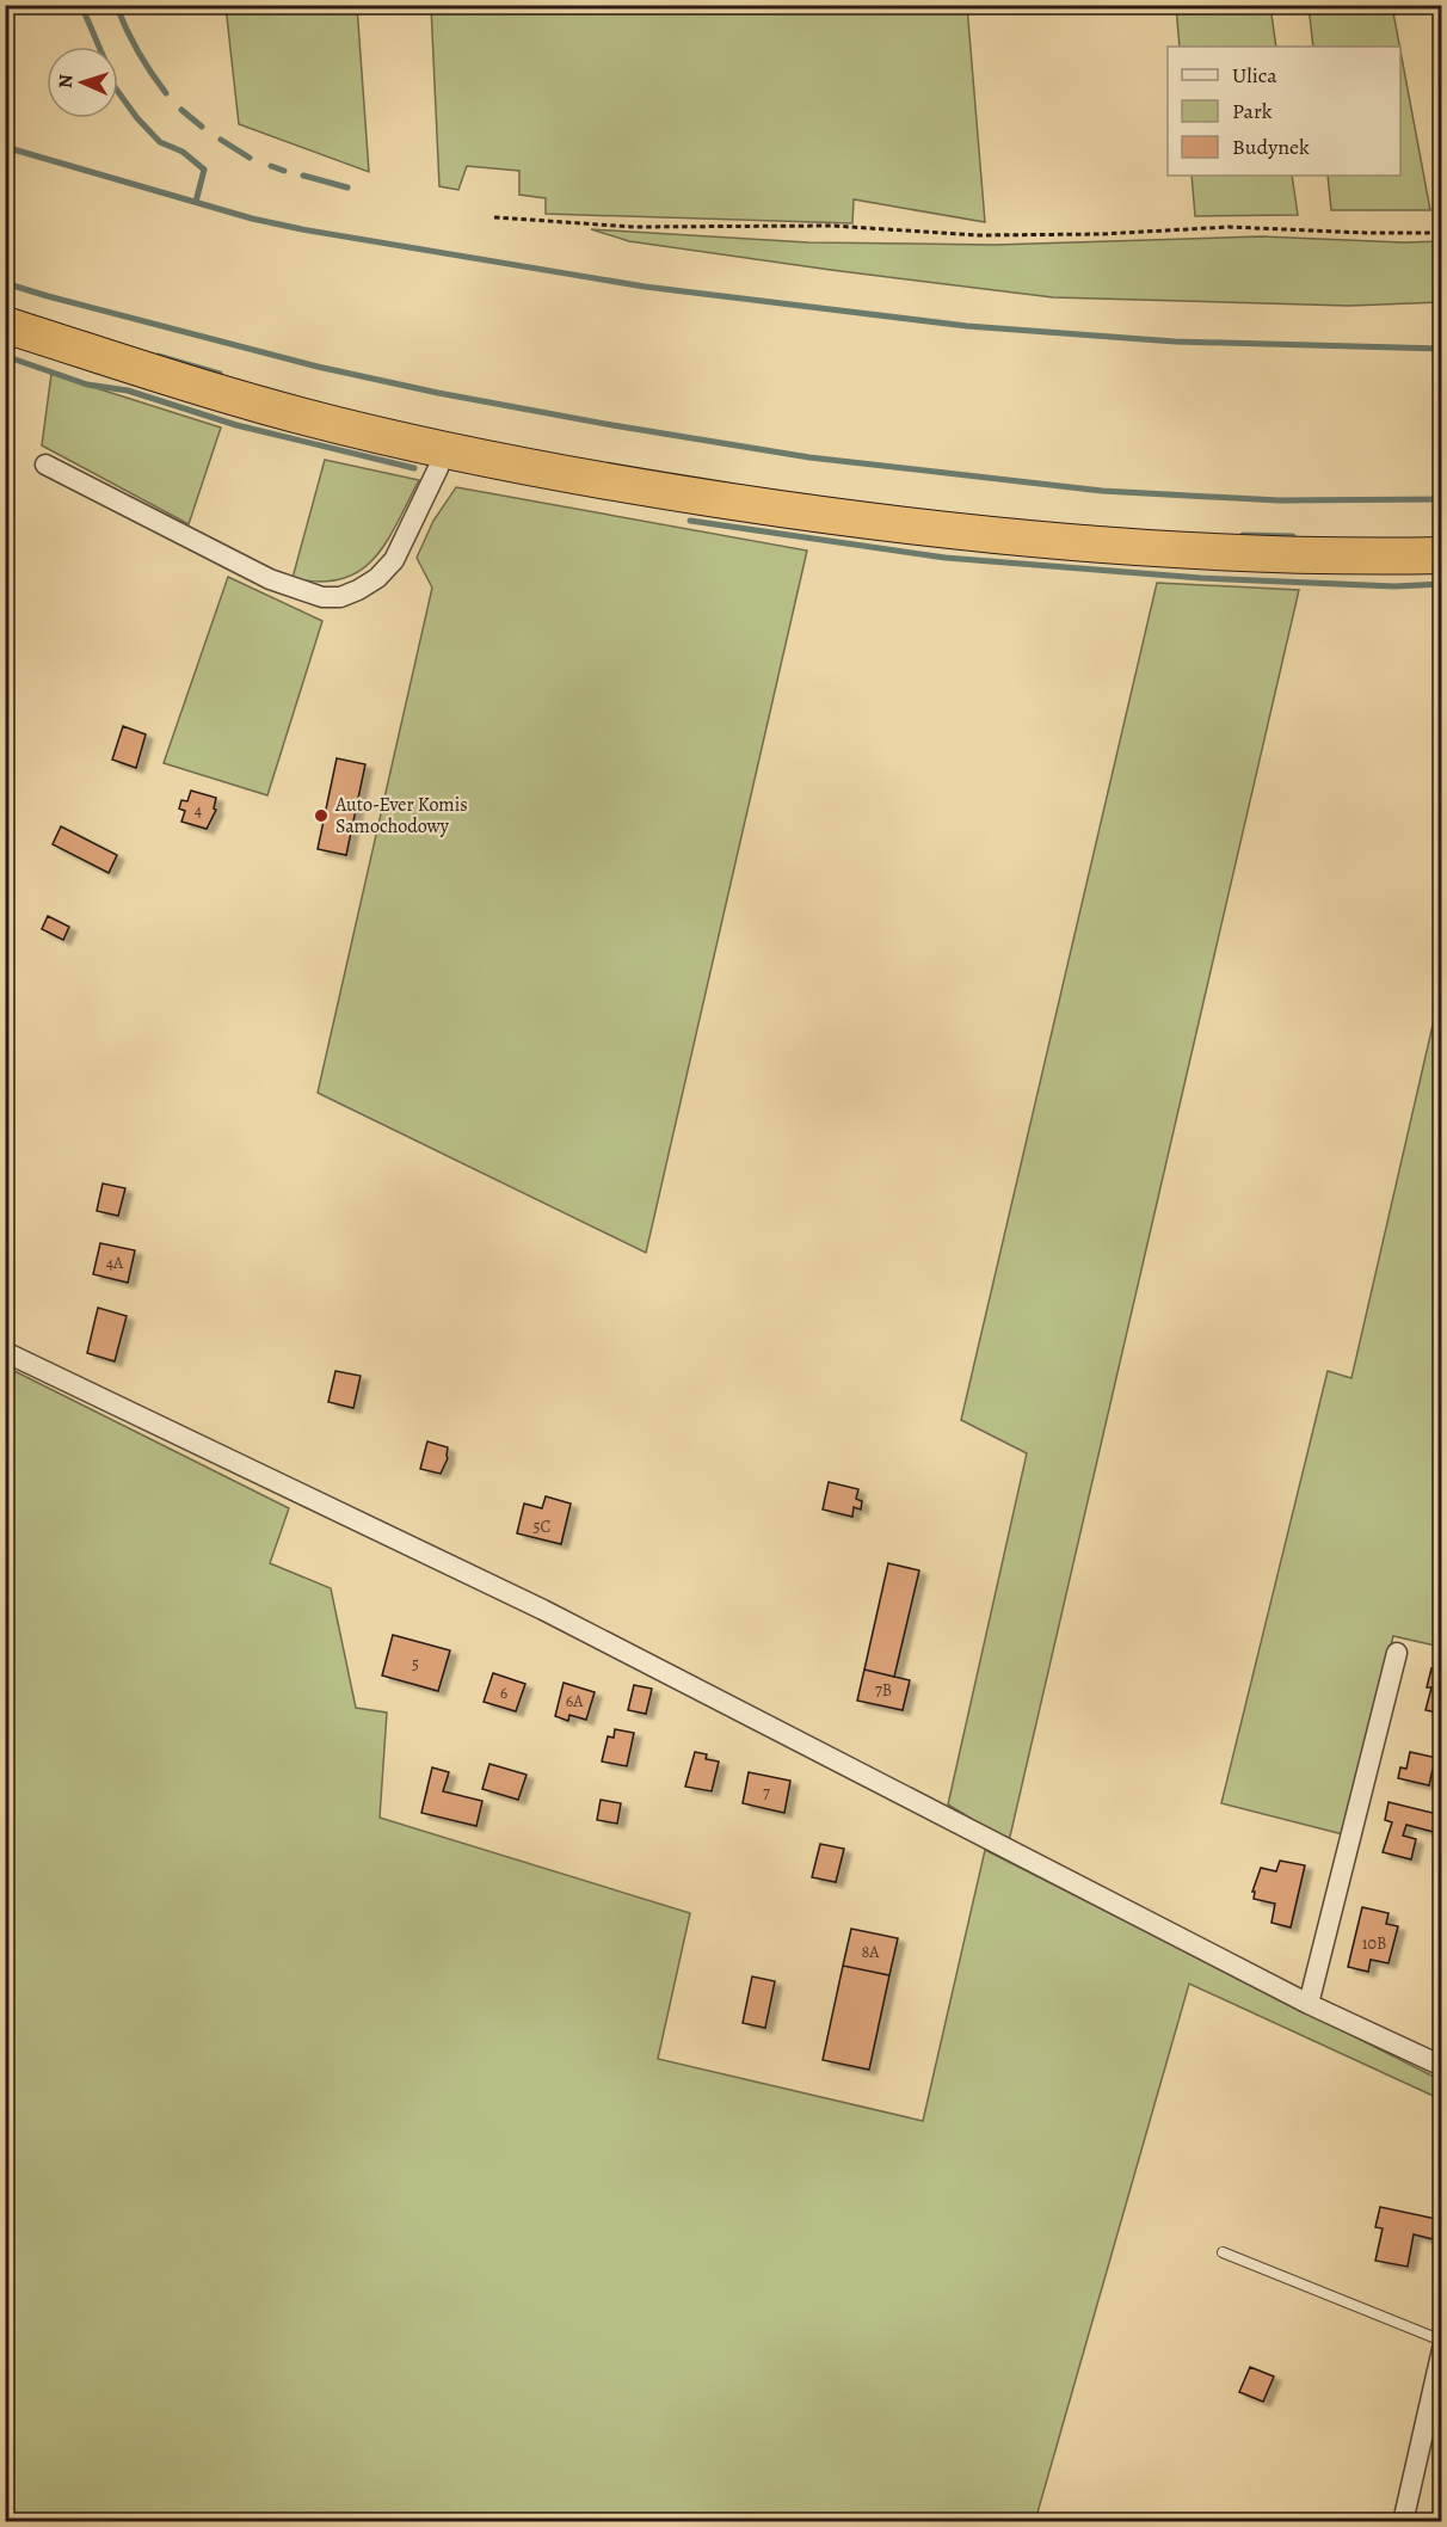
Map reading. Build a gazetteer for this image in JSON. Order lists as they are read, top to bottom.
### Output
{
  "places": ["Auto-Ever Komis Samochodowy"],
  "house_numbers": [
    "4",
    "4A",
    "5C",
    "5",
    "7B",
    "6",
    "6A",
    "7",
    "10B",
    "8A"
  ],
  "legend": ["Ulica", "Park", "Budynek"],
  "north": "left"
}
